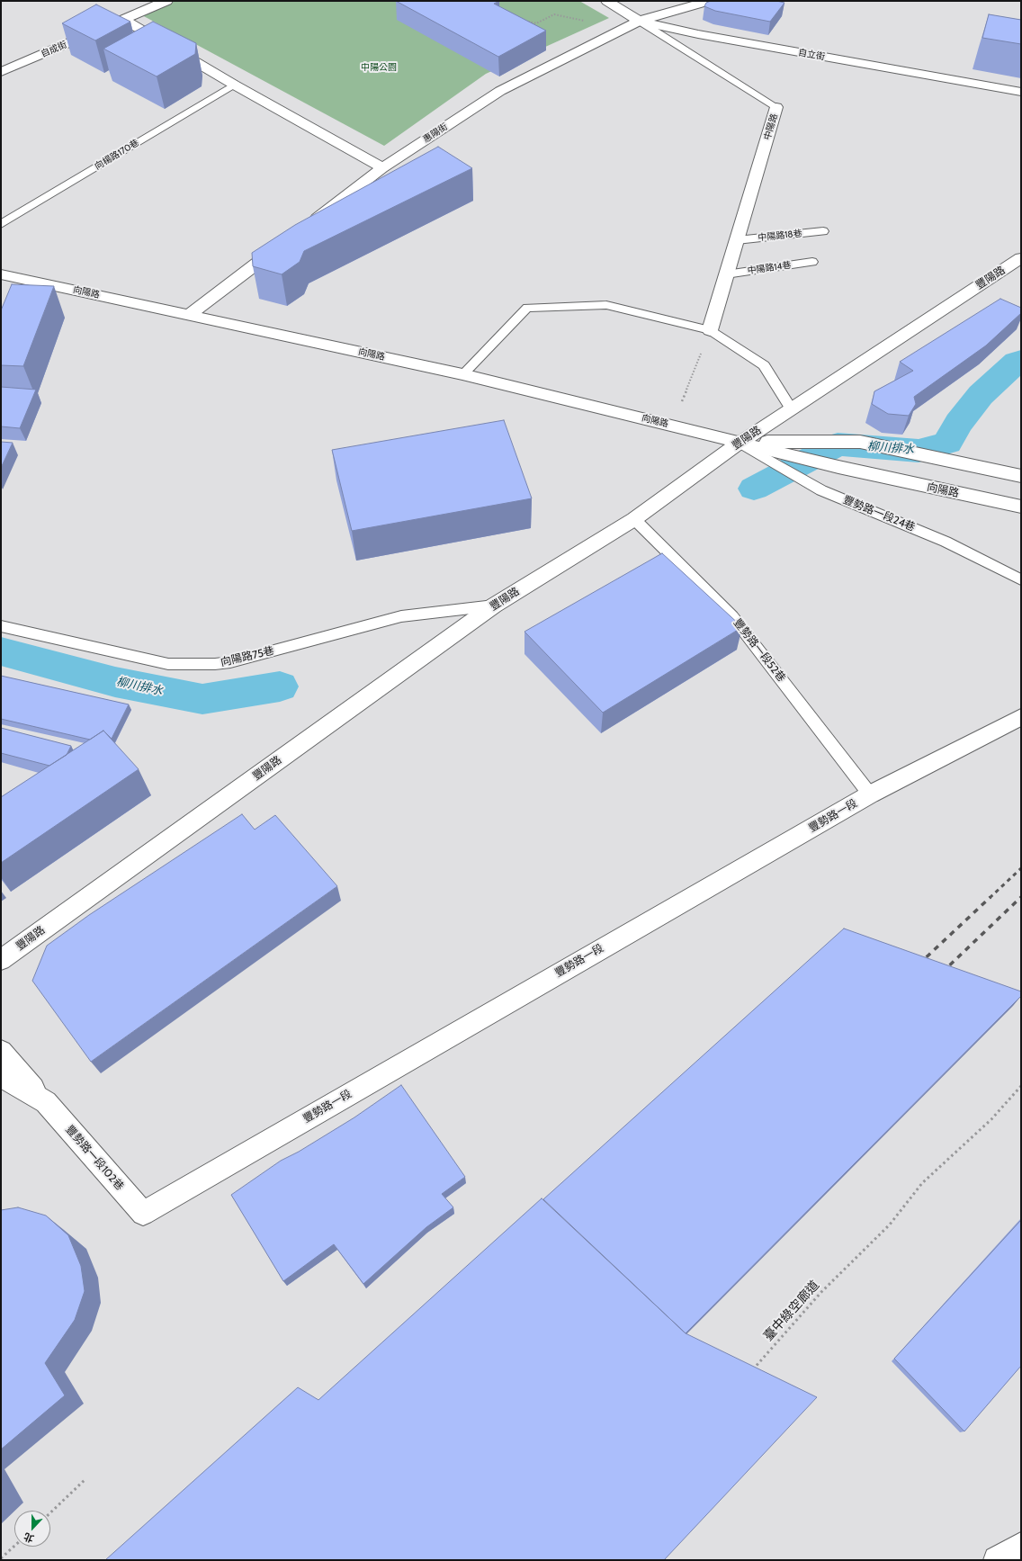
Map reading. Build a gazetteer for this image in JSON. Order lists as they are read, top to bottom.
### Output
{
  "streets": {
    "street": [
      "自成街",
      "自立街",
      "中陽路",
      "惠陽街",
      "豐陽路",
      "向陽路",
      "豐勢路一段",
      "豐勢路一段102巷"
    ],
    "lane": [
      "向楊路170巷",
      "中陽路18巷",
      "中陽路14巷",
      "豐勢路一段24巷",
      "豐勢路一段52巷",
      "向陽路75巷"
    ],
    "path": ["臺中綠空廊道"]
  },
  "crossings": [
    ["自立街", "中陽路"],
    ["自立街", "惠陽街"],
    ["中陽路", "惠陽街"],
    ["中陽路", "中陽路18巷"],
    ["中陽路", "中陽路14巷"],
    ["豐陽路", "向陽路"],
    ["豐陽路", "豐勢路一段24巷"],
    ["豐陽路", "豐勢路一段52巷"],
    ["豐陽路", "向陽路75巷"],
    ["向陽路", "豐勢路一段24巷"],
    ["豐勢路一段52巷", "豐勢路一段"],
    ["豐勢路一段", "豐勢路一段102巷"]
  ],
  "water": ["柳川排水"],
  "parks": ["中陽公園"],
  "north": "bottom"
}
